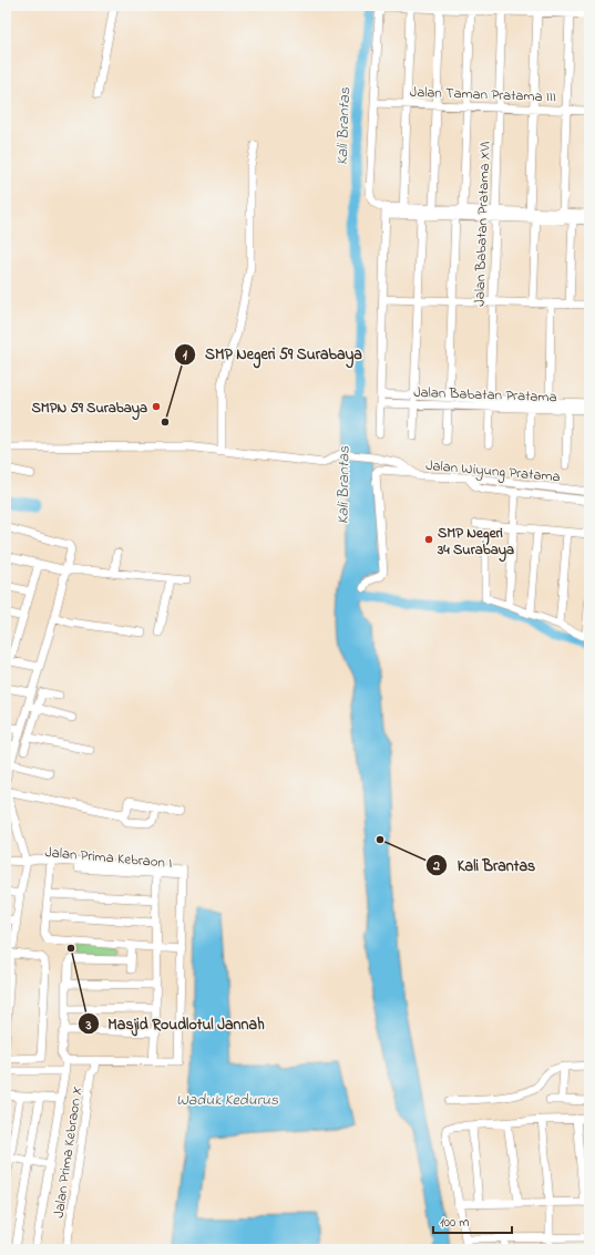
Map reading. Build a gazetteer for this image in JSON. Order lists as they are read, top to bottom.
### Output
{
  "streets": {
    "street": [
      "Jalan Taman Pratama III",
      "Jalan Babatan Pratama XVI",
      "Jalan Babatan Pratama",
      "Jalan Wiyung Pratama",
      "Jalan Prima Kebraon I",
      "Jalan Prima Kebraon X"
    ]
  },
  "crossings": [
    ["Jalan Taman Pratama III", "Jalan Babatan Pratama XVI"],
    ["Jalan Babatan Pratama XVI", "Jalan Babatan Pratama"]
  ],
  "water": ["Kali Brantas", "Waduk Kedurus"],
  "places": [
    "SMPN 59 Surabaya",
    "SMP Negeri 59 Surabaya",
    "SMP Negeri 34 Surabaya",
    "Kali Brantas",
    "Masjid Roudlotul Jannah"
  ],
  "scale_bar": "100 m"
}
